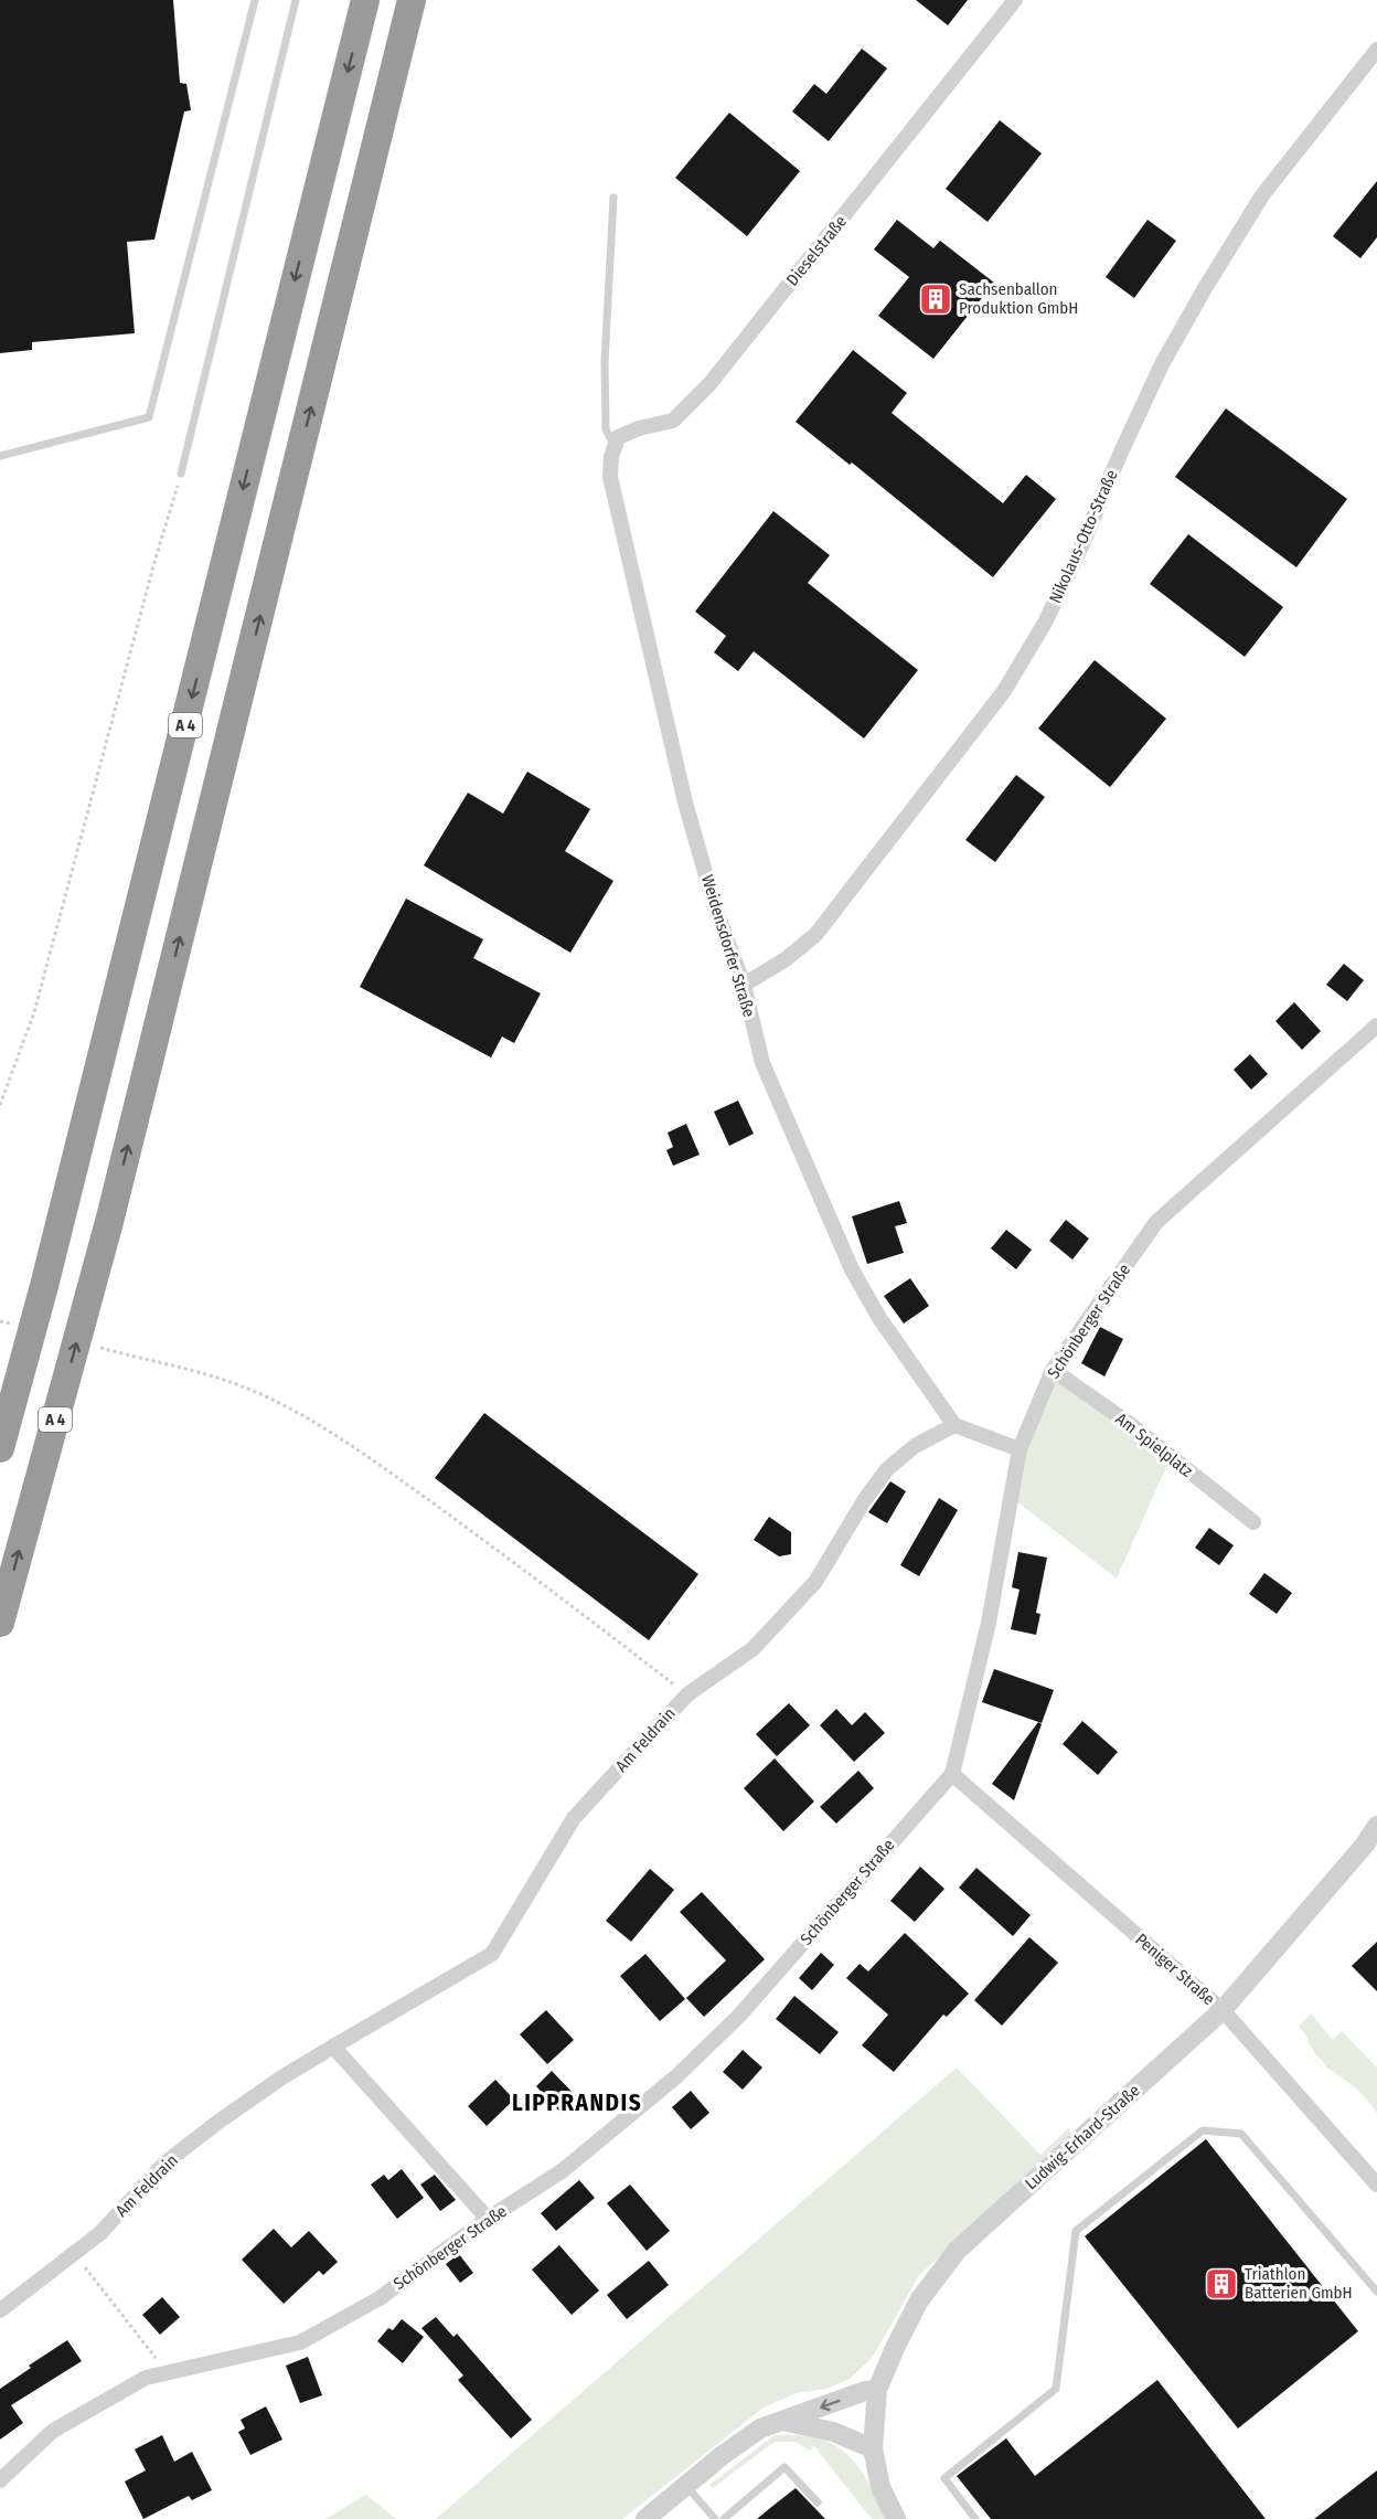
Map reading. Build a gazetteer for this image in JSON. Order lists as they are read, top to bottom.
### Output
{
  "streets": {
    "highway": ["A 4"],
    "street": [
      "Dieselstraße",
      "Nikolaus-Otto-Straße",
      "Weidensdorfer Straße",
      "Schönberger Straße",
      "Am Spielplatz",
      "Am Feldrain",
      "Peniger Straße",
      "Ludwig-Erhard-Straße"
    ]
  },
  "crossings": [
    ["Dieselstraße", "Weidensdorfer Straße"],
    ["Nikolaus-Otto-Straße", "Weidensdorfer Straße"],
    ["Weidensdorfer Straße", "Am Feldrain"],
    ["Schönberger Straße", "Am Spielplatz"],
    ["Schönberger Straße", "Peniger Straße"],
    ["Peniger Straße", "Ludwig-Erhard-Straße"]
  ],
  "districts": ["LIPPRANDIS"],
  "places": {
    "building": ["Sachsenballon Produktion GmbH", "Triathlon Batterien GmbH"]
  }
}
